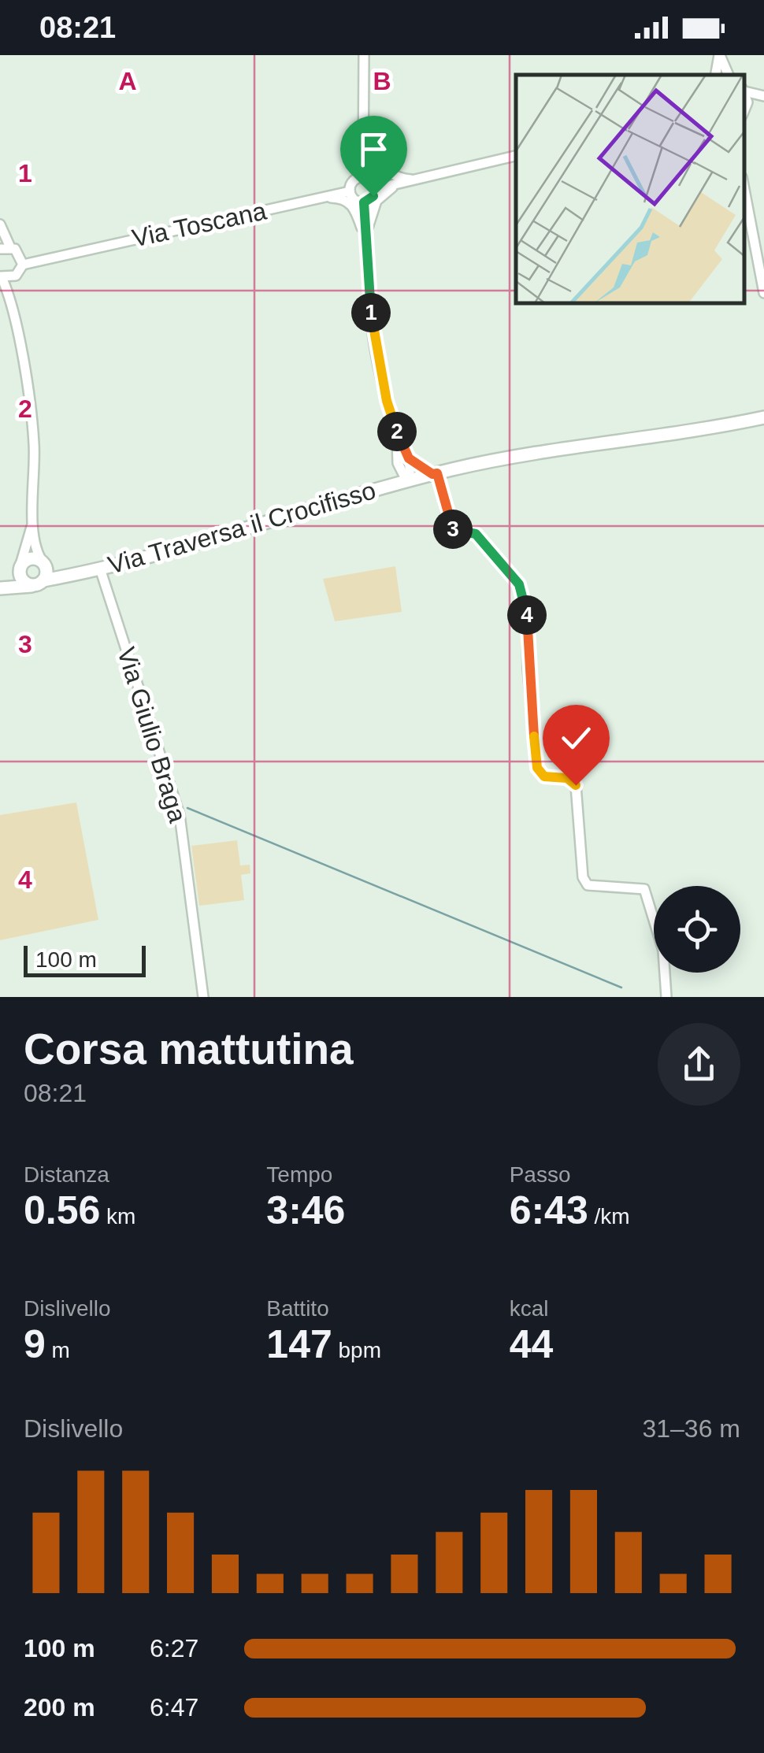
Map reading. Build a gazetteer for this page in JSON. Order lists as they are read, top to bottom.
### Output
{
  "streets": {
    "street": ["Via Toscana", "Via Traversa il Crocifisso", "Via Giulio Braga"]
  },
  "crossings": [
    ["Via Traversa il Crocifisso", "Via Giulio Braga"]
  ],
  "scale_bar": "100 m",
  "page": {
    "status": "08:21",
    "pins": [
      "1",
      "2",
      "3",
      "4"
    ],
    "scale": "100 m",
    "heading": ["Corsa mattutina", "08:21"],
    "stats": [
      ["Distanza", "0.56 km"],
      ["Tempo", "3:46"],
      ["Passo", "6:43 /km"],
      ["Dislivello", "9 m"],
      ["Battito", "147 bpm"],
      ["kcal", "44"]
    ],
    "chart": ["Dislivello", "31–36 m"],
    "list": [
      {
        "name": "100 m",
        "note": "6:27"
      },
      {
        "name": "200 m",
        "note": "6:47"
      }
    ]
  },
  "grid": {
    "columns": ["A", "B"],
    "rows": [
      "1",
      "2",
      "3",
      "4"
    ]
  }
}
